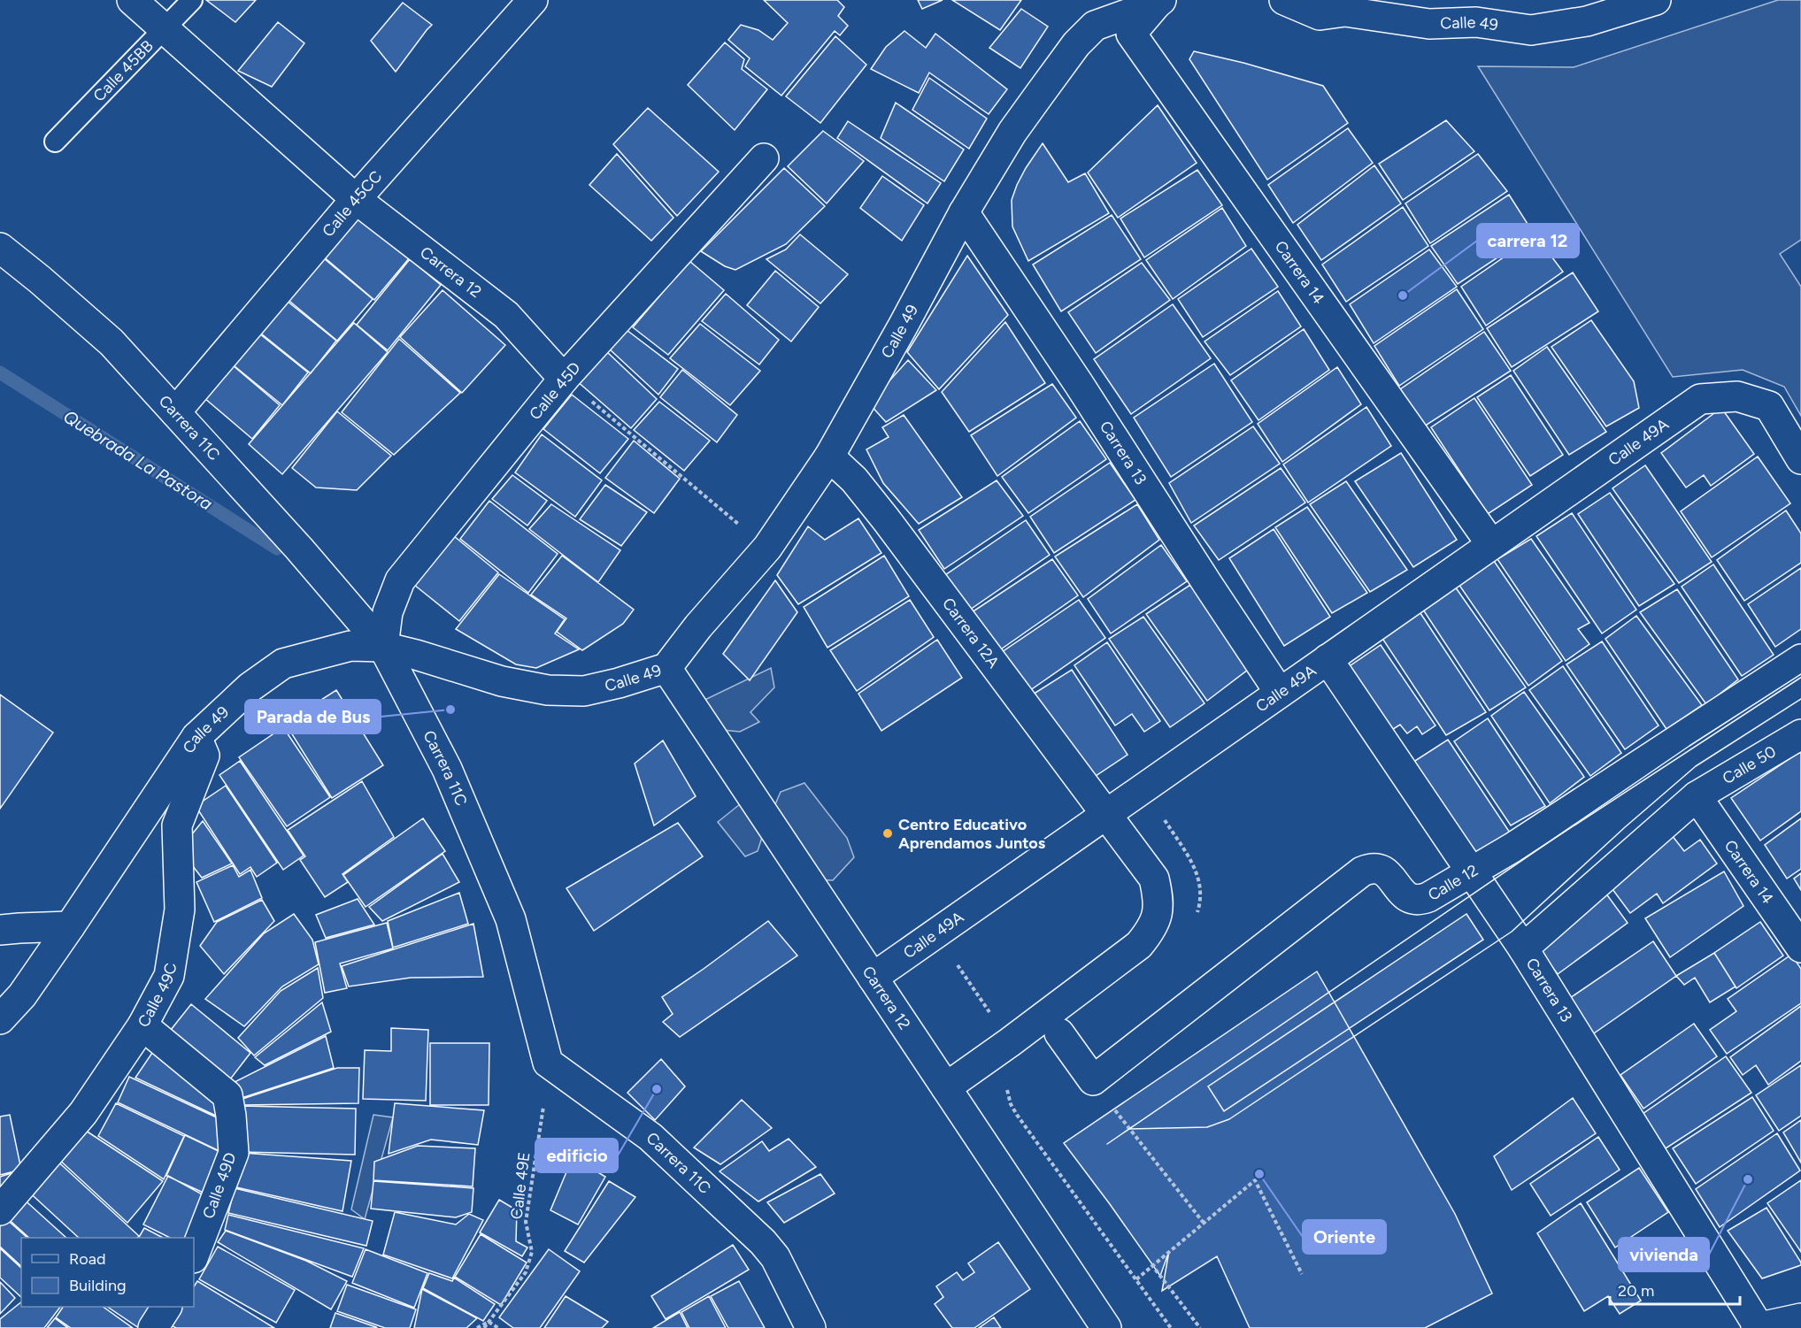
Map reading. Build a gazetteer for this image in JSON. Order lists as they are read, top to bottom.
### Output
{
  "streets": {
    "street": [
      "Calle 49",
      "Calle 45CC",
      "Carrera 12",
      "Carrera 14",
      "Calle 45D",
      "Carrera 11C",
      "Calle 49A",
      "Carrera 13",
      "Carrera 12A",
      "Calle 50",
      "Calle 12",
      "Calle 49C",
      "Calle 49D"
    ],
    "lane": ["Calle 45BB"],
    "path": ["Calle 49E"]
  },
  "crossings": [
    ["Calle 49", "Carrera 12"],
    ["Calle 49", "Carrera 14"],
    ["Calle 49", "Calle 45D"],
    ["Calle 49", "Carrera 11C"],
    ["Calle 49", "Carrera 13"],
    ["Calle 49", "Carrera 12A"],
    ["Calle 49", "Calle 49C"],
    ["Calle 45BB", "Carrera 12"],
    ["Calle 45CC", "Carrera 12"],
    ["Calle 45CC", "Carrera 11C"],
    ["Carrera 12", "Calle 45D"],
    ["Carrera 12", "Calle 49A"],
    ["Carrera 12", "Carrera 12A"],
    ["Carrera 14", "Calle 49A"],
    ["Carrera 14", "Calle 50"],
    ["Calle 45D", "Carrera 11C"],
    ["Carrera 11C", "Calle 49E"],
    ["Calle 49A", "Carrera 13"],
    ["Calle 49A", "Carrera 12A"],
    ["Carrera 13", "Calle 50"],
    ["Carrera 13", "Calle 12"],
    ["Calle 49C", "Calle 49D"]
  ],
  "water": ["Quebrada La Pastora"],
  "places": [
    "carrera 12",
    "Parada de Bus",
    "Centro Educativo Aprendamos Juntos",
    "edificio",
    "Oriente",
    "vivienda"
  ],
  "legend": ["Road", "Building"],
  "scale_bar": "20 m"
}
